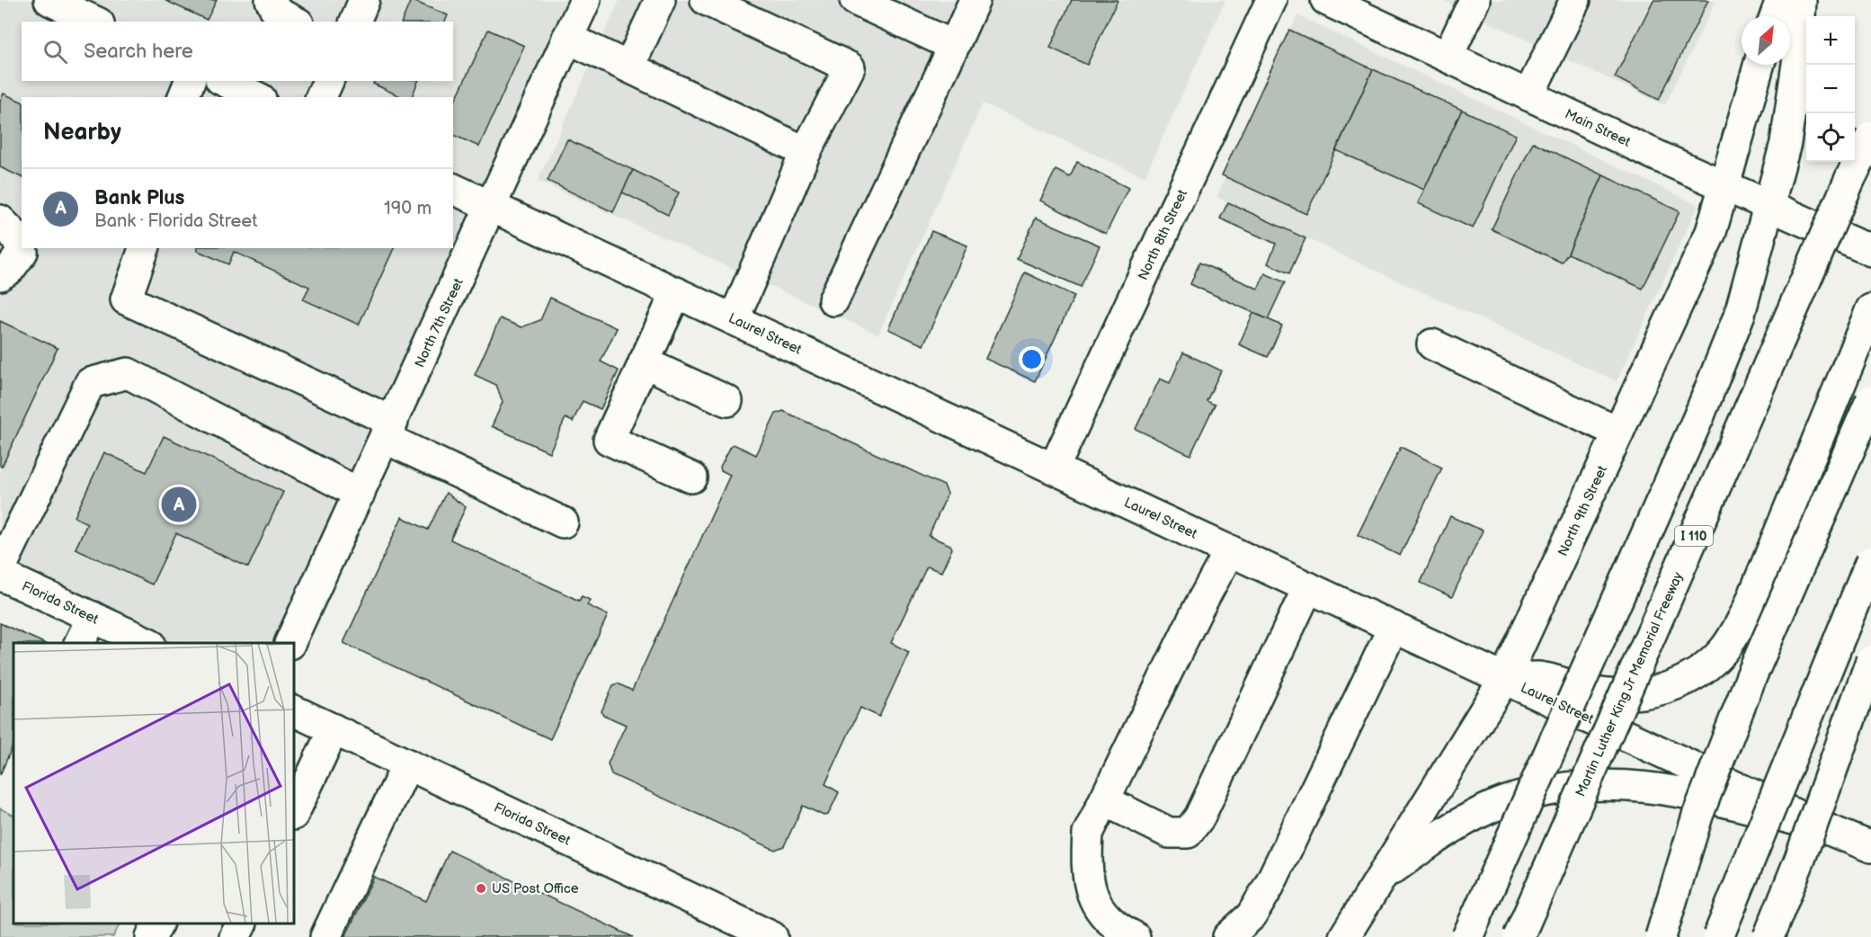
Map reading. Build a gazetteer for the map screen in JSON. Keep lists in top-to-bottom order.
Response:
{
  "streets": {
    "main road": [
      "Main Street",
      "North 8th Street",
      "North 7th Street",
      "Laurel Street",
      "North 9th Street",
      "I 110",
      "Florida Street",
      "Martin Luther King Jr Memorial Freeway"
    ]
  },
  "crossings": [
    ["Main Street", "North 9th Street"],
    ["North 8th Street", "Laurel Street"],
    ["North 7th Street", "Laurel Street"],
    ["Laurel Street", "North 9th Street"]
  ],
  "places": ["US Post Office"],
  "north": "top right",
  "page": {
    "map_buttons": ["+", "−"],
    "search": "Search here",
    "heading": "Nearby",
    "list": [
      {
        "mark": "A",
        "name": "Bank Plus",
        "note": "Bank · Florida Street",
        "value": "190 m"
      }
    ],
    "pins": "A"
  }
}
